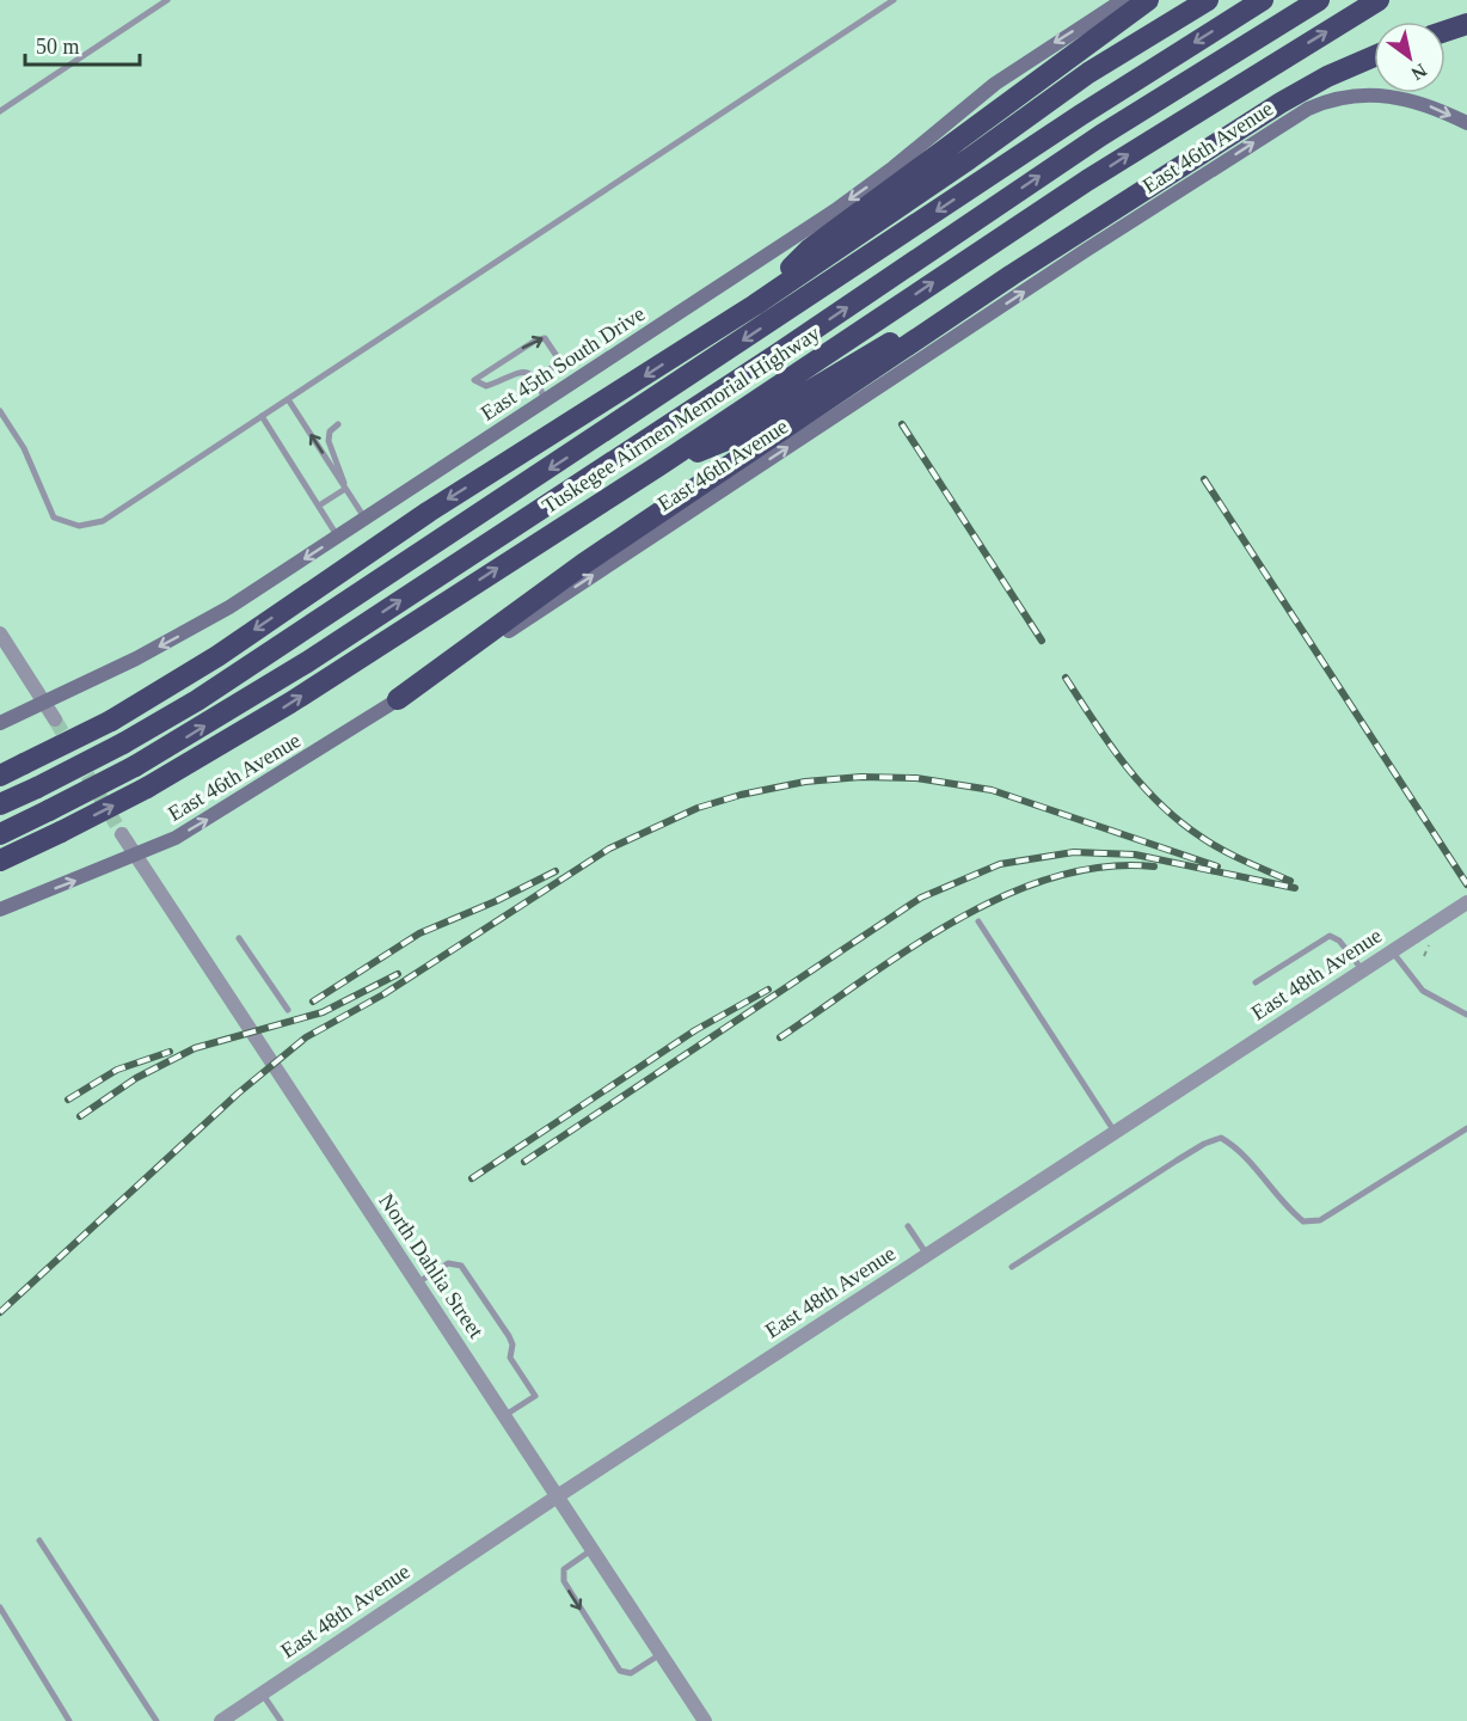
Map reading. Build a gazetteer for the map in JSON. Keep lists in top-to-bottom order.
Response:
{
  "streets": {
    "highway": ["Tuskegee Airmen Memorial Highway"],
    "main road": ["East 46th Avenue", "East 45th South Drive"],
    "street": ["East 48th Avenue", "North Dahlia Street"]
  },
  "crossings": [
    ["East 46th Avenue", "North Dahlia Street"],
    ["East 48th Avenue", "North Dahlia Street"]
  ],
  "one_way": ["East 46th Avenue", "East 45th South Drive"],
  "scale_bar": "50 m",
  "north": "bottom right"
}
